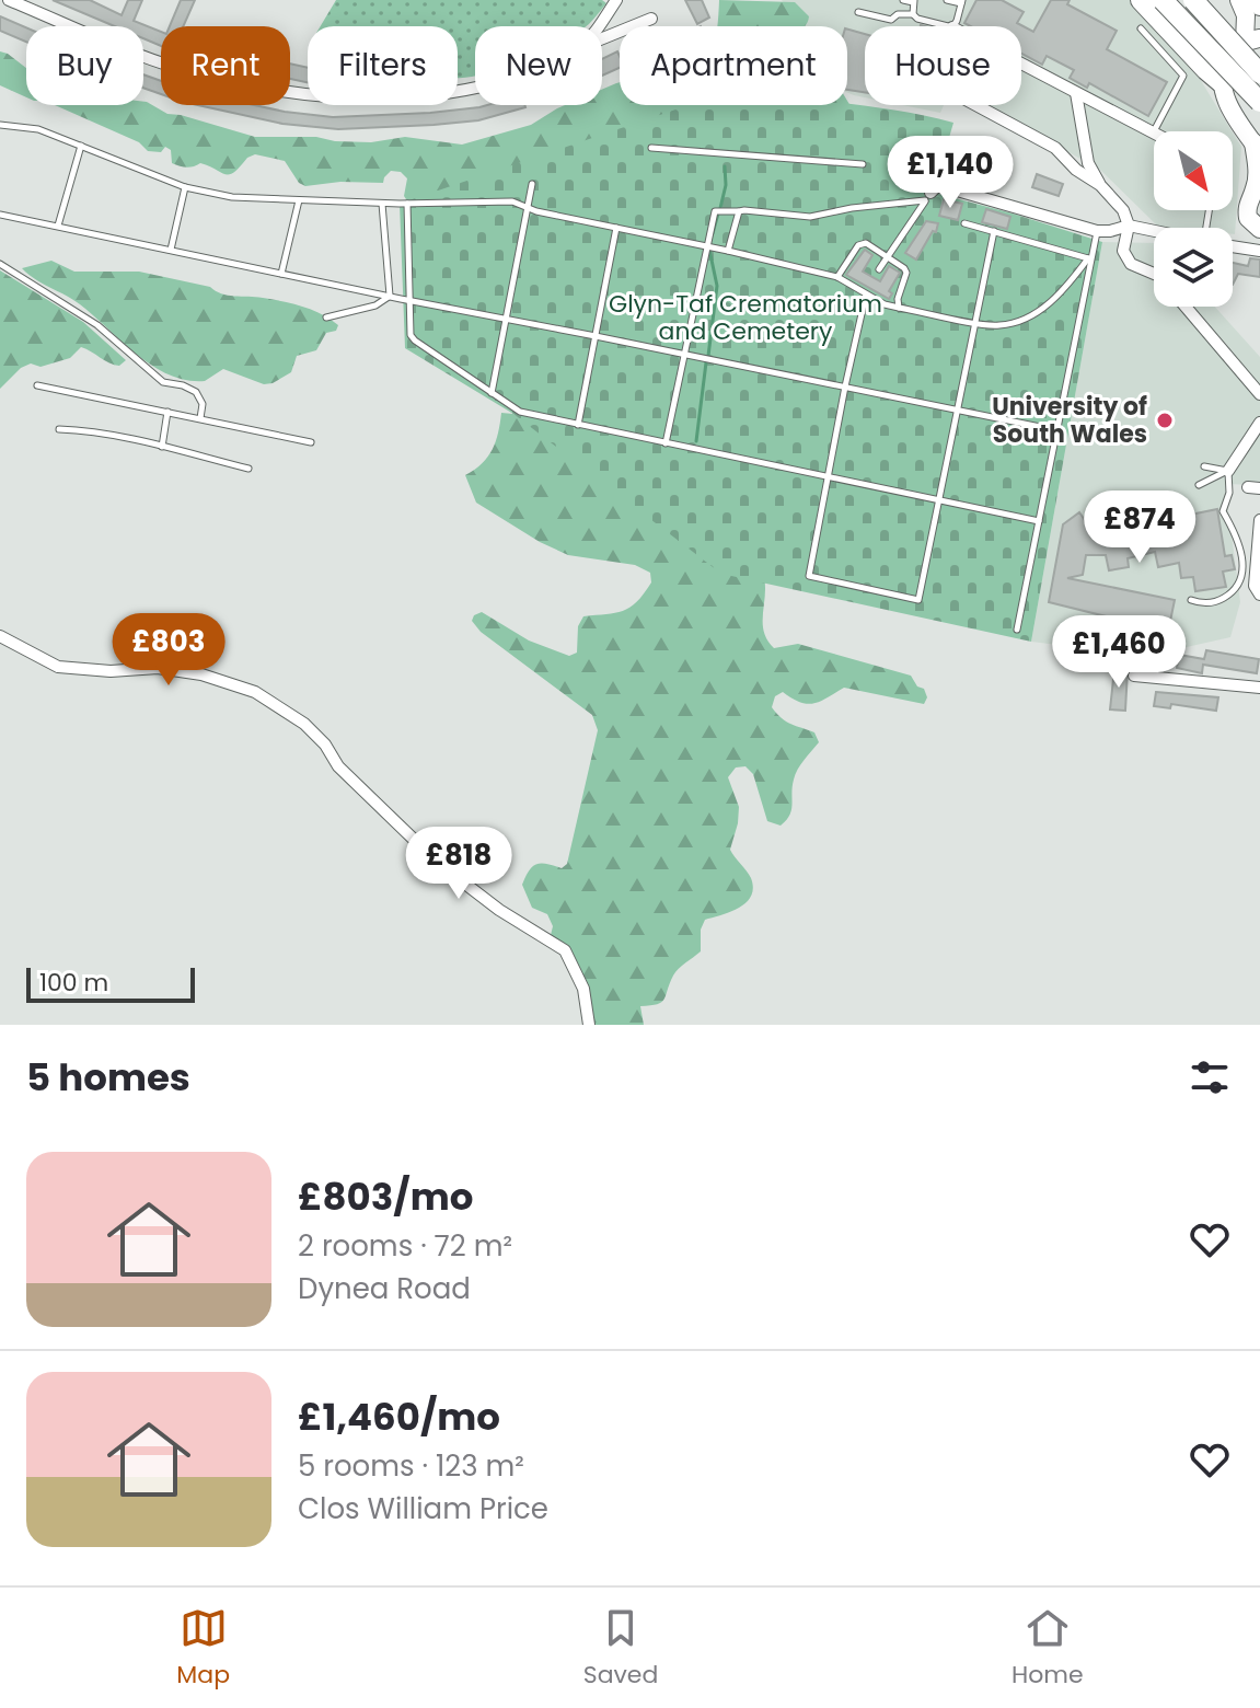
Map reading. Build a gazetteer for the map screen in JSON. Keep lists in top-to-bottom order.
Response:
{
  "parks": ["Glyn-Taf Crematorium and Cemetery"],
  "places": ["University of South Wales"],
  "scale_bar": "100 m",
  "north": "bottom right",
  "page": {
    "chip": [
      "Buy",
      "Rent",
      "Filters",
      "New",
      "Apartment",
      "House"
    ],
    "price": [
      "£1,140",
      "£874",
      "£803",
      "£1,460",
      "£818"
    ],
    "scale": "100 m",
    "heading": "5 homes",
    "list": [
      {
        "name": "£803/mo",
        "note": "2 rooms · 72 m² · Dynea Road"
      },
      {
        "name": "£1,460/mo",
        "note": "5 rooms · 123 m² · Clos William Price"
      }
    ],
    "tabs": ["Map", "Saved", "Home"]
  }
}
